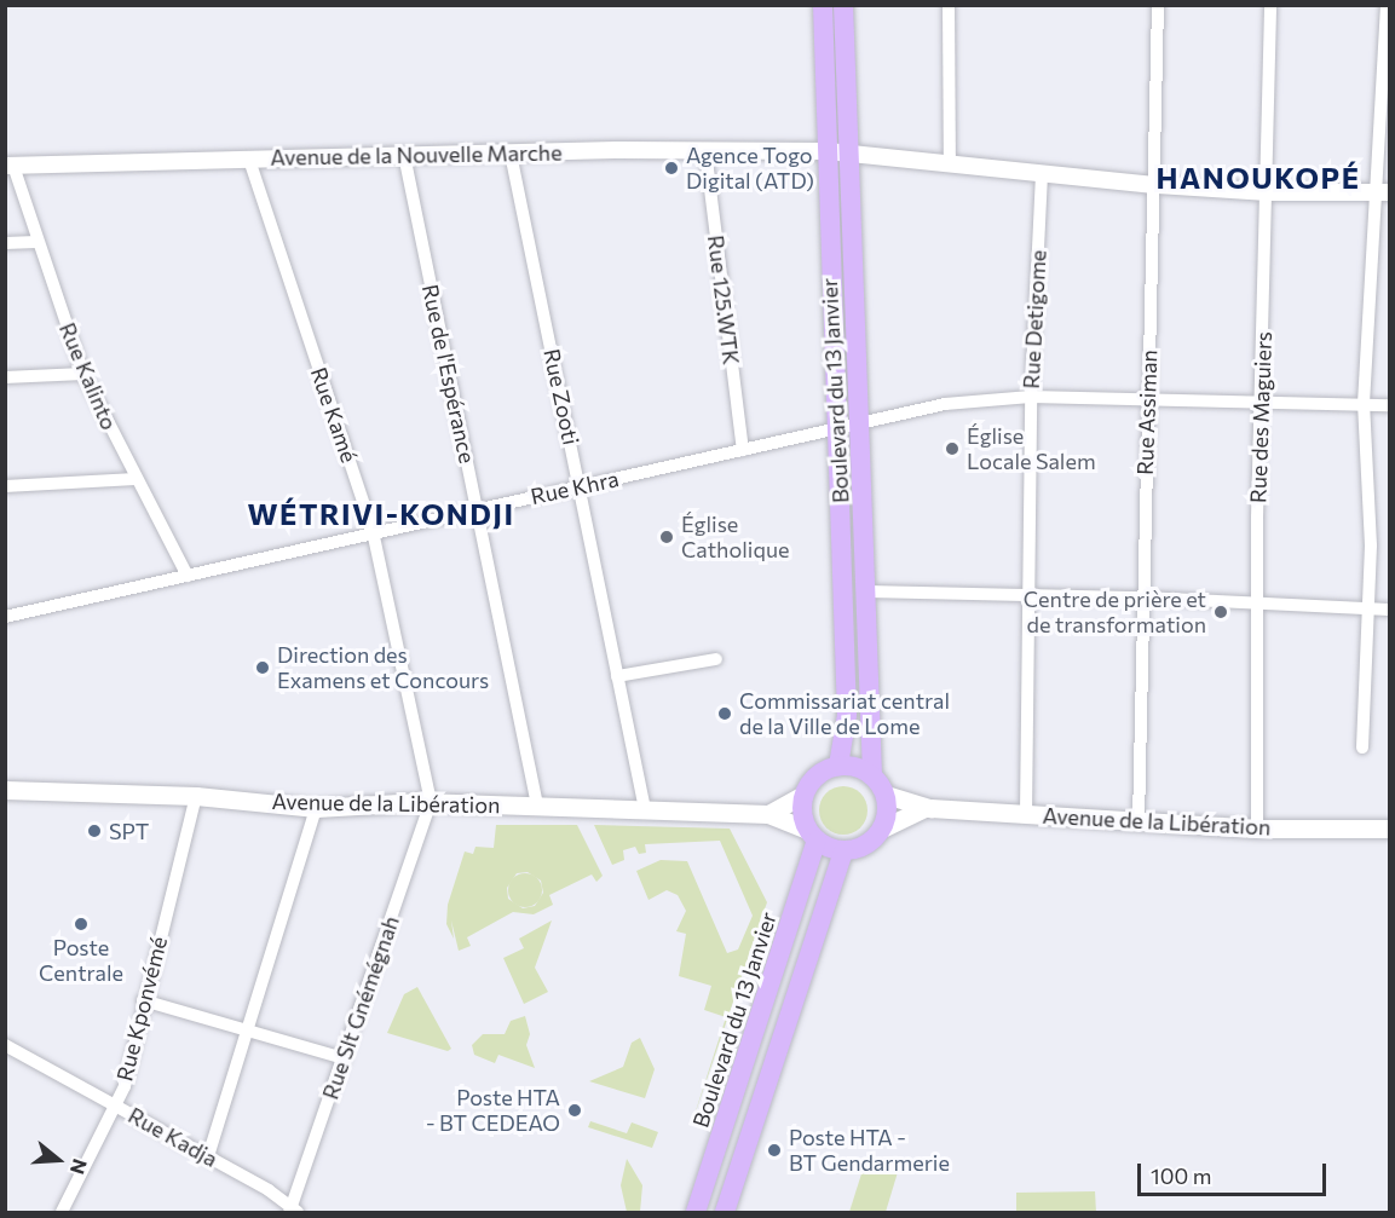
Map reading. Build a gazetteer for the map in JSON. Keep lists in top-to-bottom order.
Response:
{
  "streets": {
    "highway": ["Boulevard du 13 Janvier"],
    "main road": ["Avenue de la Libération"],
    "street": [
      "Avenue de la Nouvelle Marche",
      "Rue 125.WTK",
      "Rue Detigome",
      "Rue de l'Espérance",
      "Rue Kalinto",
      "Rue Zooti",
      "Rue Assiman",
      "Rue Kamé",
      "Rue des Maguiers",
      "Rue Khra",
      "Rue Slt Gnémégnah",
      "Rue Kponvémé",
      "Rue Kadja"
    ]
  },
  "crossings": [
    ["Avenue de la Nouvelle Marche", "Rue 125.WTK"],
    ["Avenue de la Nouvelle Marche", "Rue Detigome"],
    ["Avenue de la Nouvelle Marche", "Rue de l'Espérance"],
    ["Avenue de la Nouvelle Marche", "Rue Kalinto"],
    ["Avenue de la Nouvelle Marche", "Boulevard du 13 Janvier"],
    ["Avenue de la Nouvelle Marche", "Rue Zooti"],
    ["Avenue de la Nouvelle Marche", "Rue Assiman"],
    ["Avenue de la Nouvelle Marche", "Rue Kamé"],
    ["Avenue de la Nouvelle Marche", "Rue des Maguiers"],
    ["Rue 125.WTK", "Rue Khra"],
    ["Rue Detigome", "Rue Khra"],
    ["Rue Detigome", "Avenue de la Libération"],
    ["Rue de l'Espérance", "Rue Khra"],
    ["Rue de l'Espérance", "Avenue de la Libération"],
    ["Rue Kalinto", "Rue Khra"],
    ["Boulevard du 13 Janvier", "Rue Khra"],
    ["Rue Zooti", "Rue Khra"],
    ["Rue Zooti", "Avenue de la Libération"],
    ["Rue Assiman", "Rue Khra"],
    ["Rue Assiman", "Avenue de la Libération"],
    ["Rue Kamé", "Rue Khra"],
    ["Rue Kamé", "Avenue de la Libération"],
    ["Rue Kamé", "Rue Slt Gnémégnah"],
    ["Rue des Maguiers", "Rue Khra"],
    ["Rue des Maguiers", "Avenue de la Libération"],
    ["Avenue de la Libération", "Rue Slt Gnémégnah"],
    ["Avenue de la Libération", "Rue Kponvémé"],
    ["Rue Slt Gnémégnah", "Rue Kadja"],
    ["Rue Kponvémé", "Rue Kadja"]
  ],
  "districts": ["HANOUKOPÉ", "WÉTRIVI-KONDJI"],
  "places": [
    "Agence Togo Digital (ATD)",
    "Église Locale Salem",
    "Église Catholique",
    "Centre de prière et de transformation",
    "Direction des Examens et Concours",
    "Commissariat central de la Ville de Lome",
    "SPT",
    "Poste Centrale",
    "Poste HTA - BT CEDEAO",
    "Poste HTA - BT Gendarmerie"
  ],
  "scale_bar": "100 m",
  "north": "right"
}
